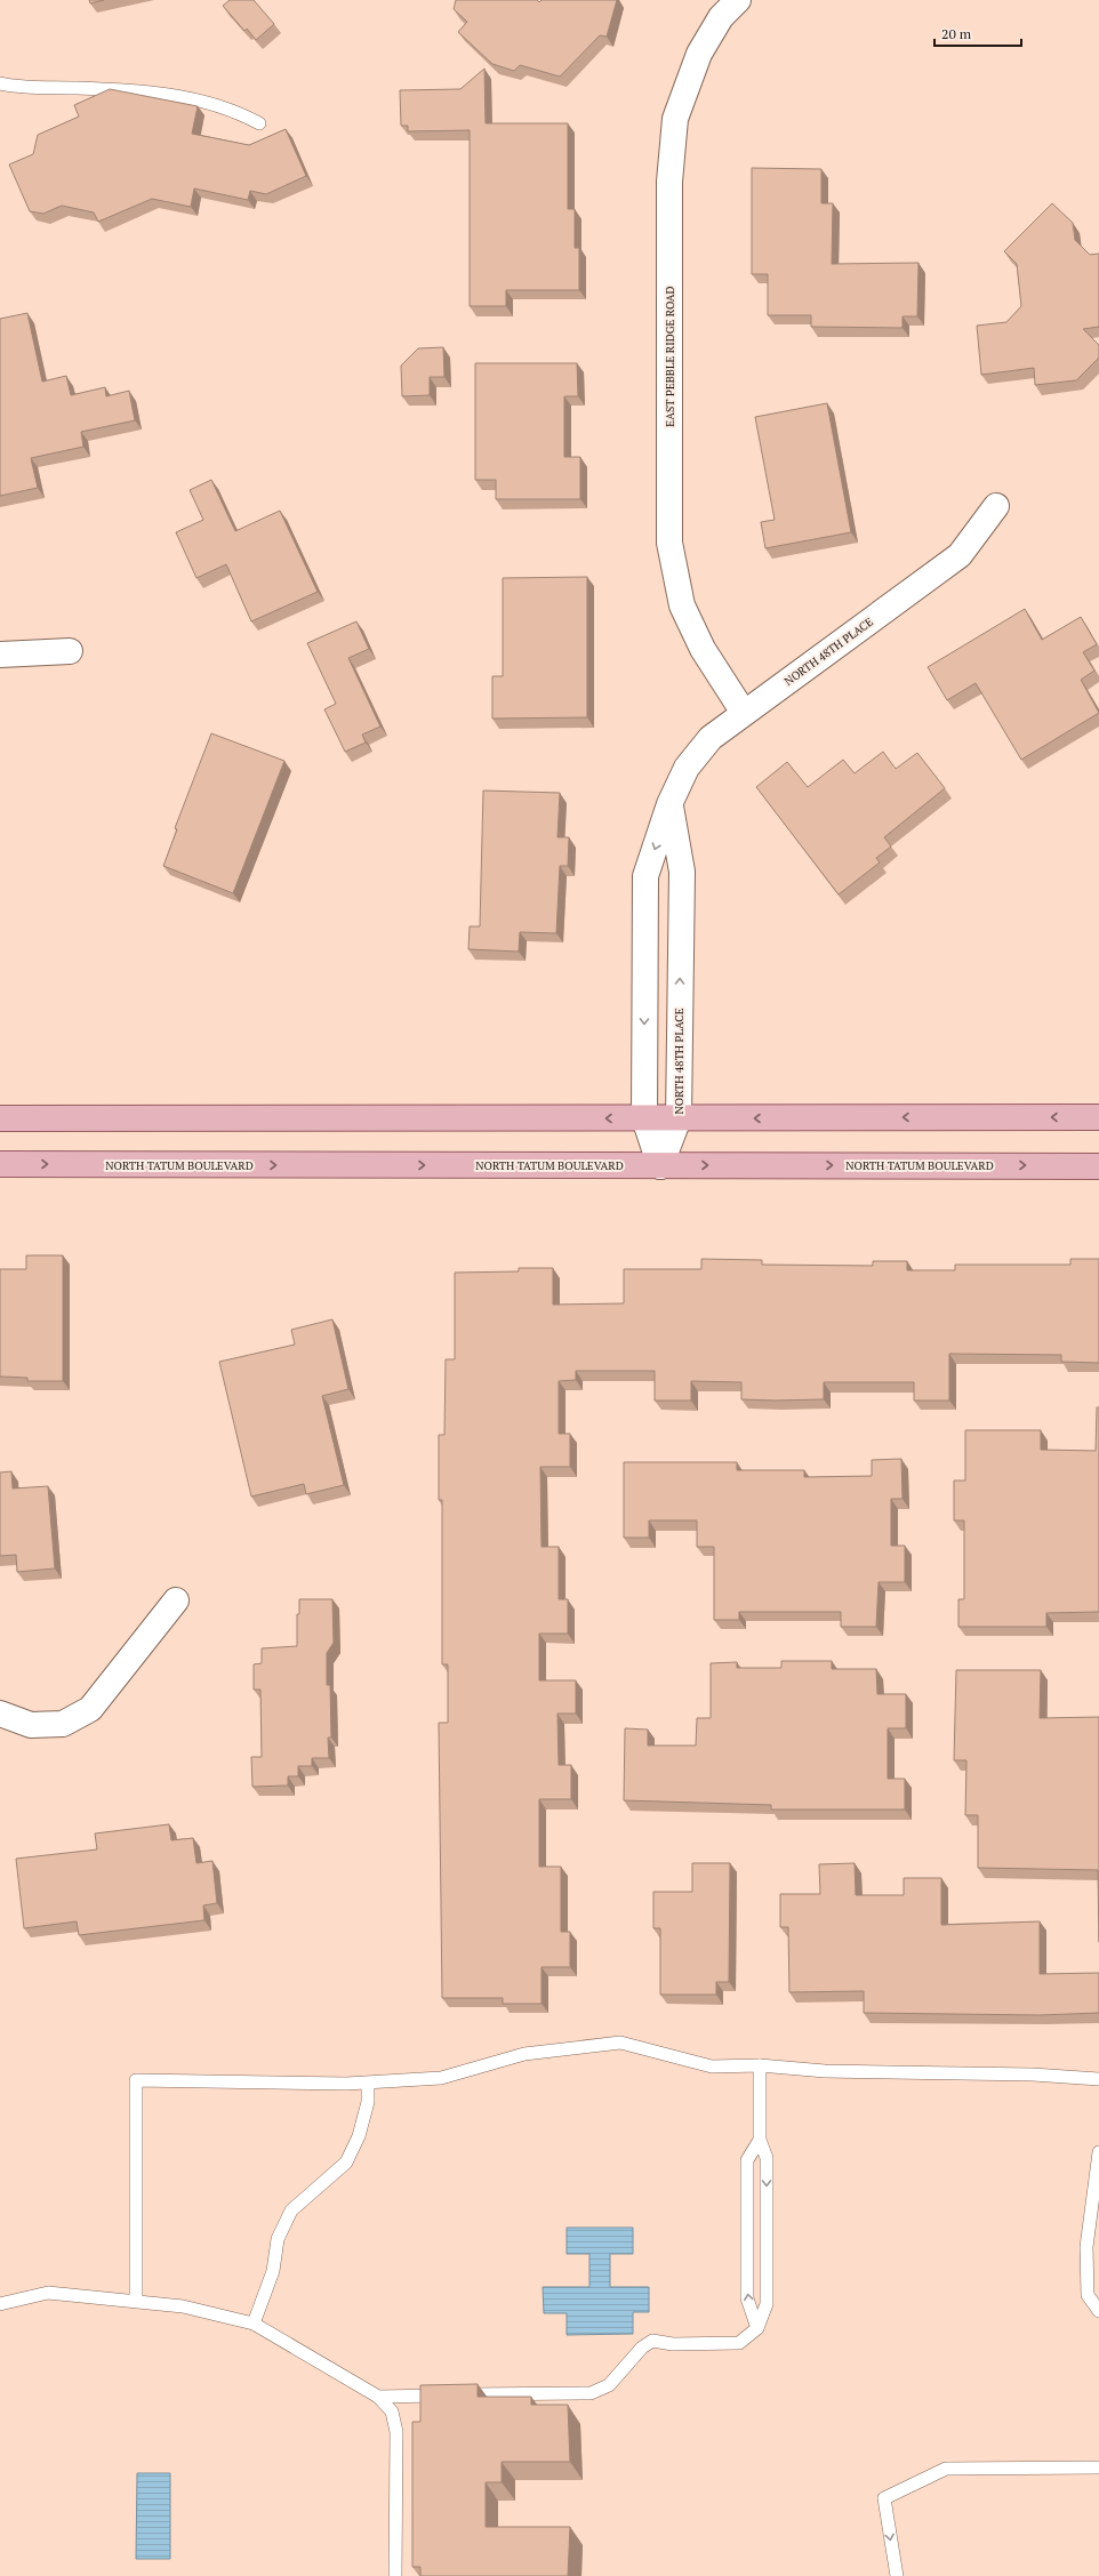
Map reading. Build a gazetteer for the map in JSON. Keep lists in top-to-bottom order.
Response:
{
  "streets": {
    "main road": ["NORTH TATUM BOULEVARD"],
    "street": ["EAST PEBBLE RIDGE ROAD", "NORTH 48TH PLACE"]
  },
  "crossings": [
    ["EAST PEBBLE RIDGE ROAD", "NORTH 48TH PLACE"],
    ["NORTH 48TH PLACE", "NORTH TATUM BOULEVARD"]
  ],
  "scale_bar": "20 m"
}
